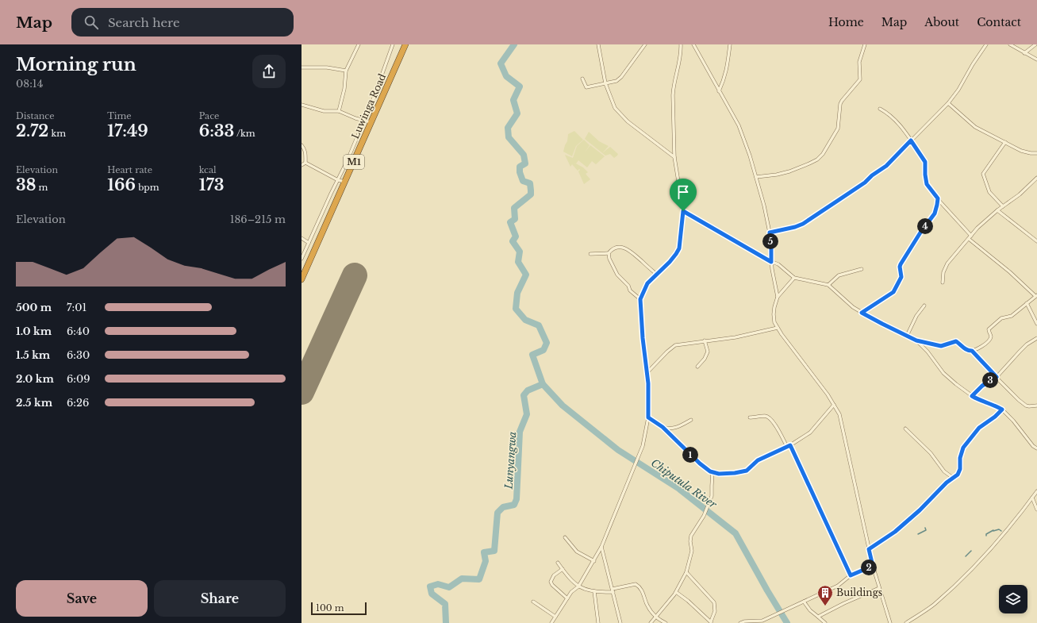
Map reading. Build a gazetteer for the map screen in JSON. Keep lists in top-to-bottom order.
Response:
{
  "streets": {
    "highway": ["Luwinga Road", "M1"]
  },
  "water": ["Lunyangwa", "Chiputula River"],
  "places": {
    "building": ["Buildings"]
  },
  "scale_bar": "100 m",
  "page": {
    "header": "Map",
    "search": "Search here",
    "nav": [
      "Home",
      "Map",
      "About",
      "Contact"
    ],
    "heading": ["Morning run", "08:14"],
    "stats": [
      ["Distance", "2.72 km"],
      ["Time", "17:49"],
      ["Pace", "6:33 /km"],
      ["Elevation", "38 m"],
      ["Heart rate", "166 bpm"],
      ["kcal", "173"]
    ],
    "chart": ["Elevation", "186–215 m"],
    "pins": [
      "4",
      "5",
      "3",
      "1",
      "2"
    ],
    "list": [
      {
        "name": "500 m",
        "note": "7:01"
      },
      {
        "name": "1.0 km",
        "note": "6:40"
      },
      {
        "name": "1.5 km",
        "note": "6:30"
      },
      {
        "name": "2.0 km",
        "note": "6:09"
      },
      {
        "name": "2.5 km",
        "note": "6:26"
      }
    ],
    "buttons": ["Save", "Share"],
    "scale": "100 m"
  }
}
